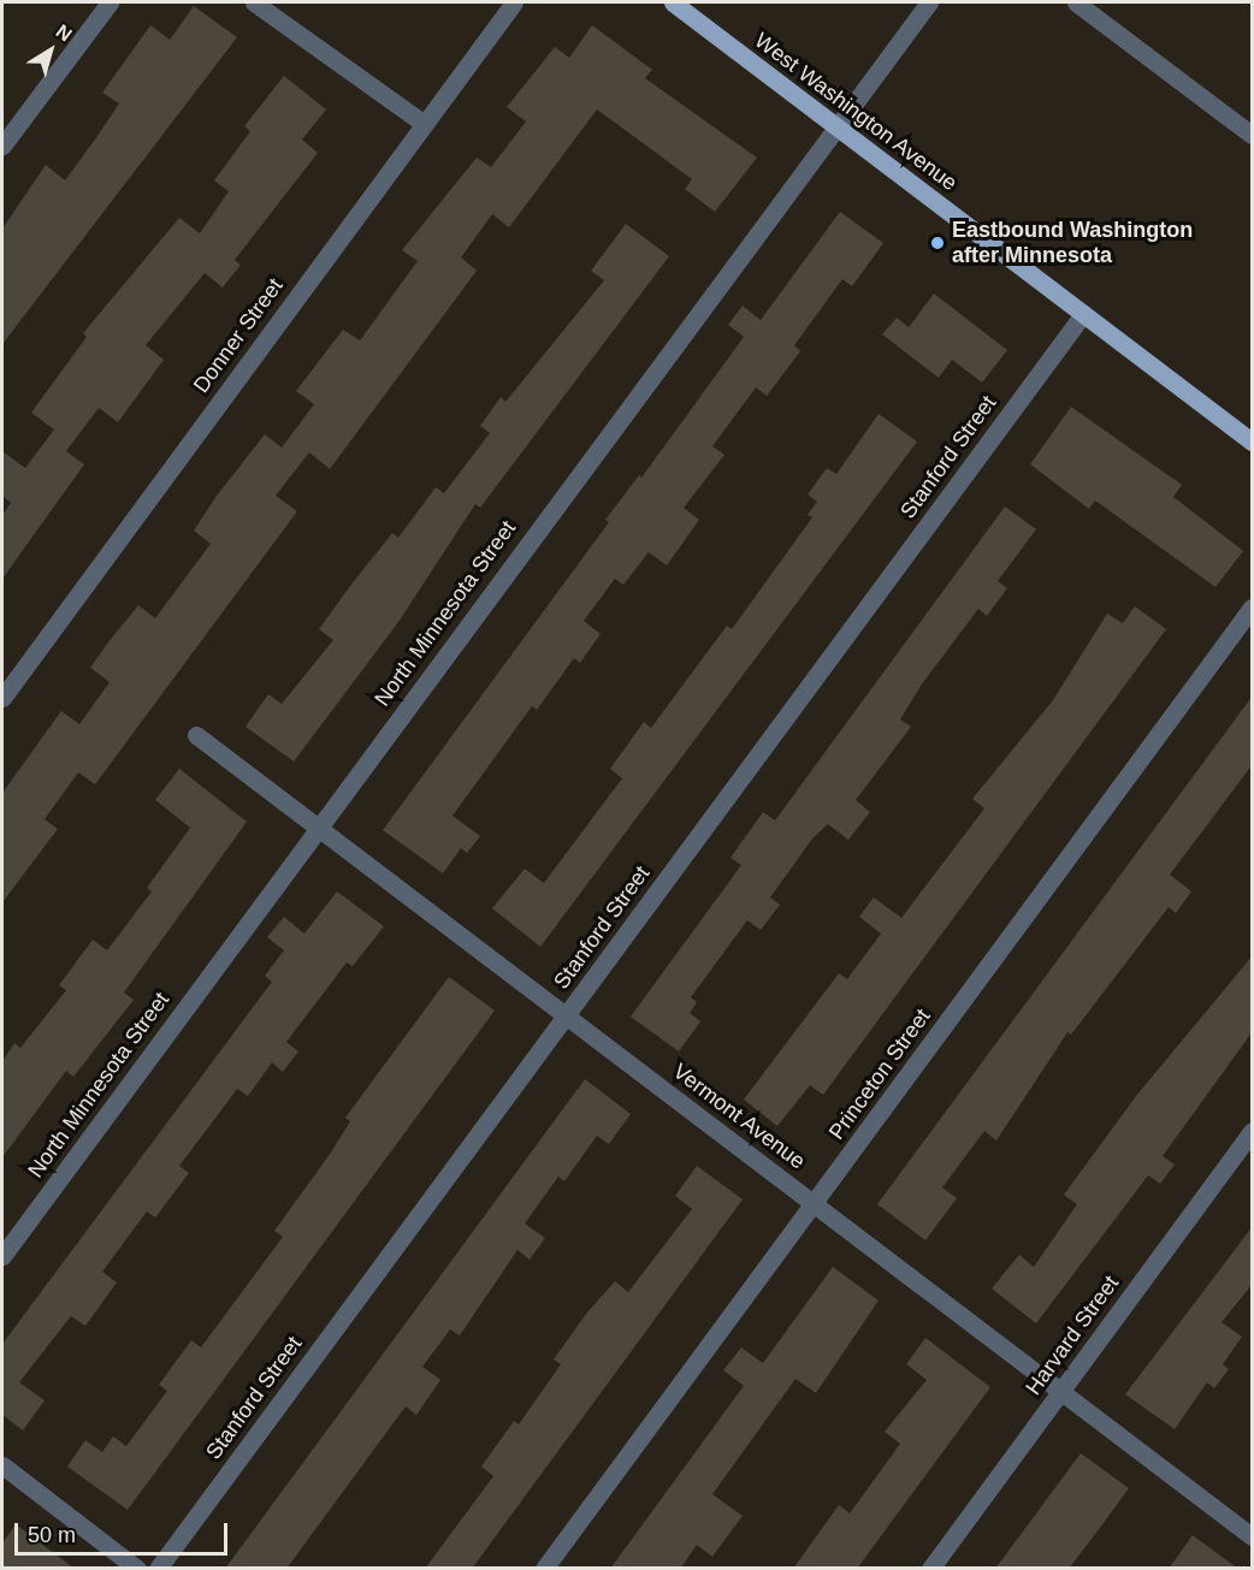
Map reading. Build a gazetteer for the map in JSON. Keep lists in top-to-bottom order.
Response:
{
  "streets": {
    "main road": ["West Washington Avenue"],
    "street": [
      "Donner Street",
      "Stanford Street",
      "North Minnesota Street",
      "Princeton Street",
      "Vermont Avenue",
      "Harvard Street"
    ]
  },
  "crossings": [
    ["West Washington Avenue", "Stanford Street"],
    ["West Washington Avenue", "North Minnesota Street"],
    ["Stanford Street", "Vermont Avenue"],
    ["North Minnesota Street", "Vermont Avenue"],
    ["Princeton Street", "Vermont Avenue"],
    ["Vermont Avenue", "Harvard Street"]
  ],
  "places": ["Eastbound Washington after Minnesota"],
  "scale_bar": "50 m",
  "north": "top right"
}
